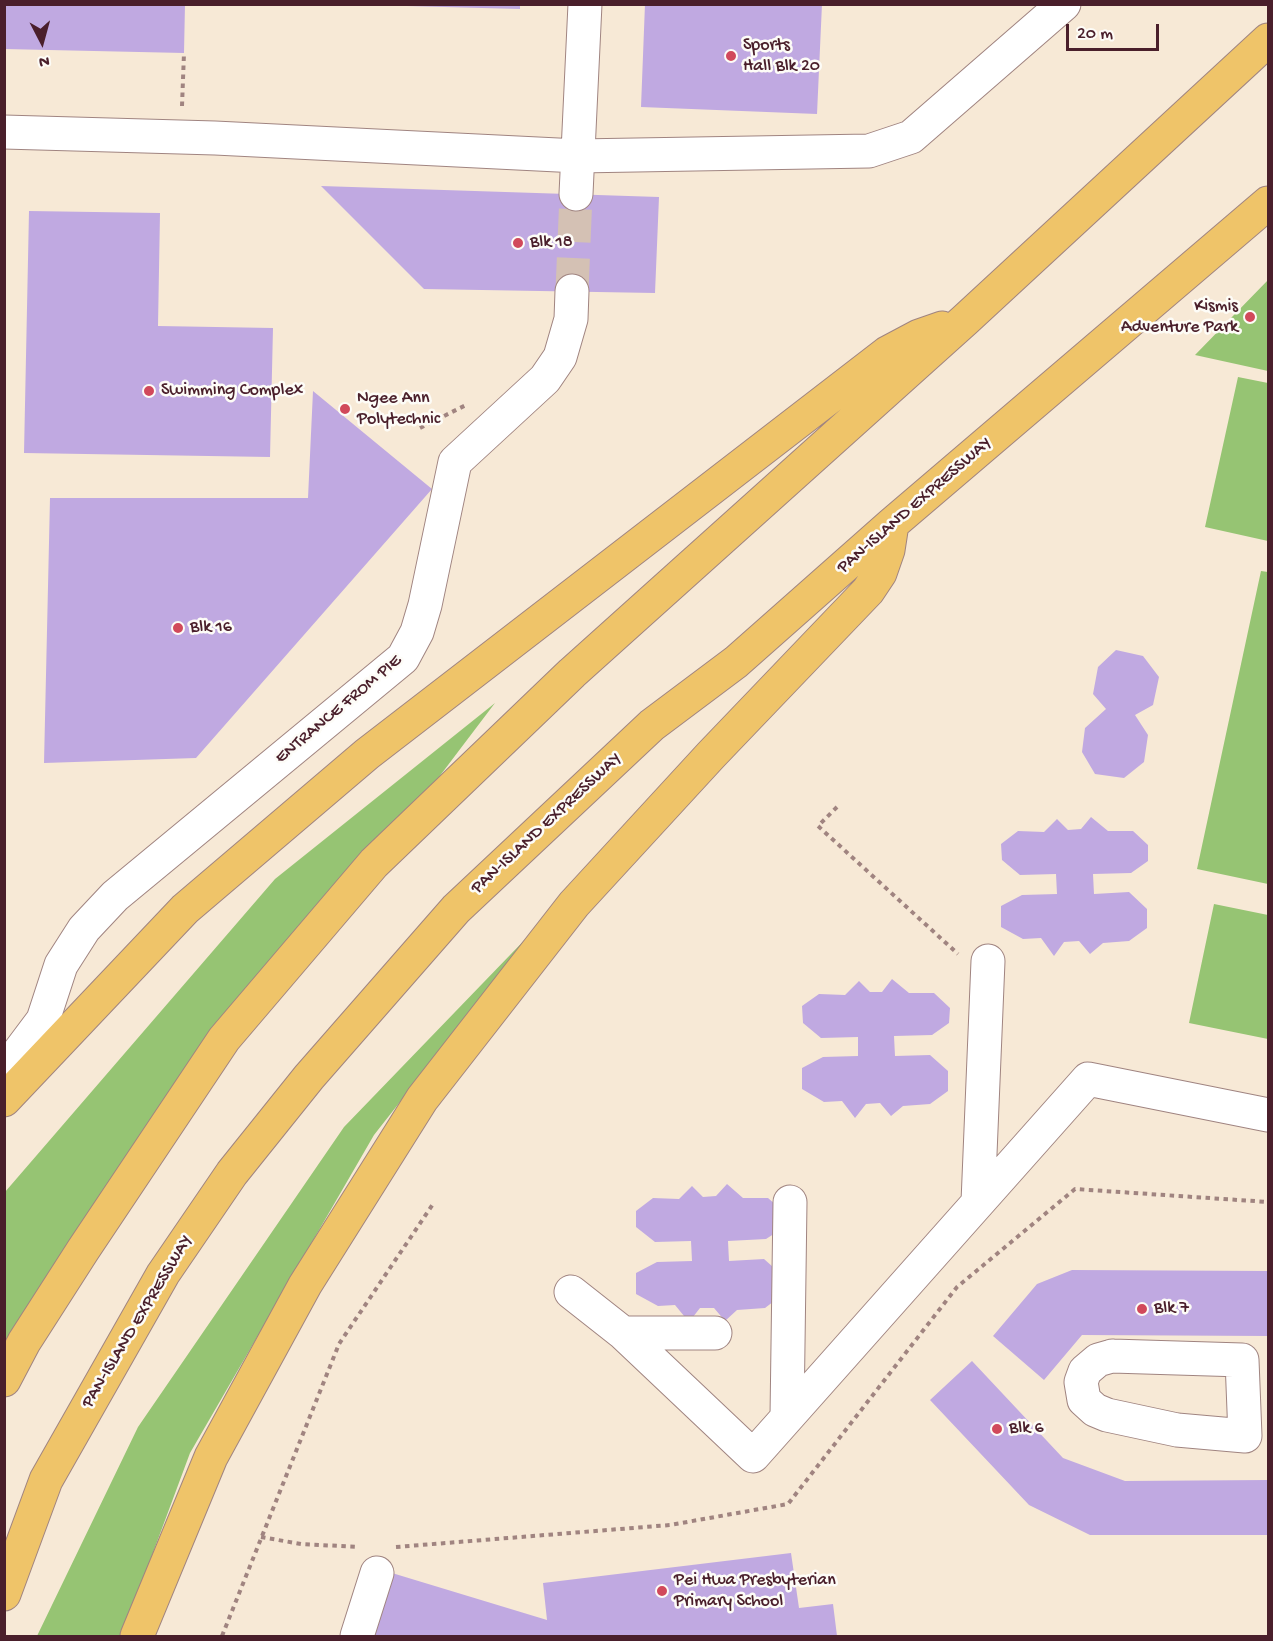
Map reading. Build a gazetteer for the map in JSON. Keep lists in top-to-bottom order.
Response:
{
  "streets": {
    "highway": ["PAN-ISLAND EXPRESSWAY"],
    "lane": ["ENTRANCE FROM PIE"]
  },
  "places": [
    "Sports Hall Blk 20",
    "Blk 18",
    "Kismis Adventure Park",
    "Swimming Complex",
    "Ngee Ann Polytechnic",
    "Blk 16",
    "Blk 7",
    "Blk 6",
    "Pei Hwa Presbyterian Primary School"
  ],
  "scale_bar": "20 m",
  "north": "bottom"
}
